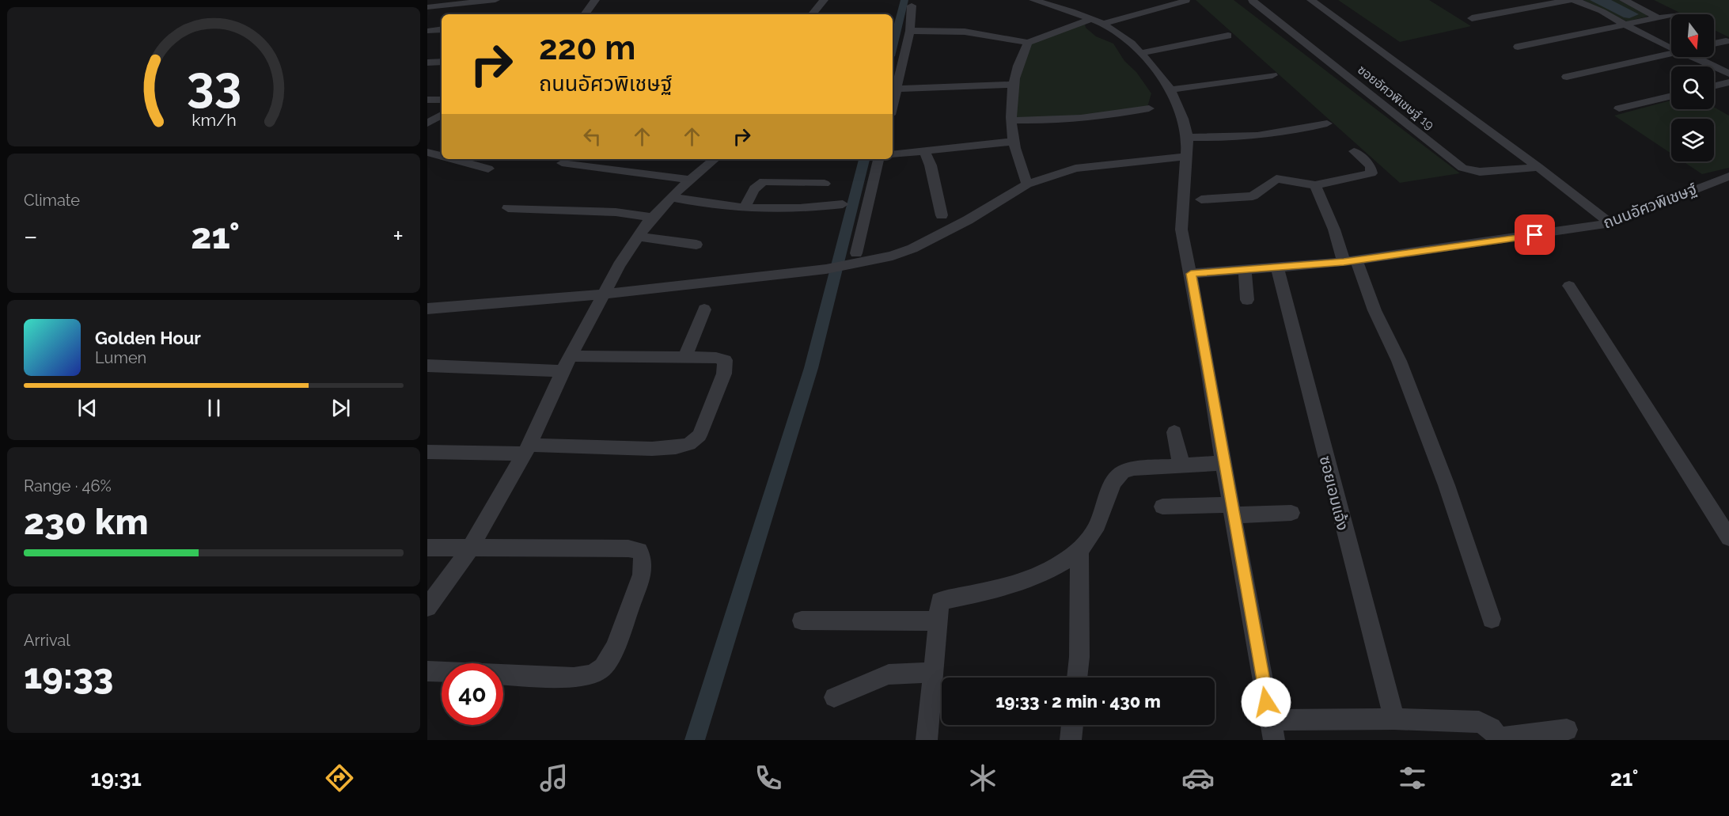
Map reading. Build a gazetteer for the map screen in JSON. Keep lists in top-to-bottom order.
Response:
{
  "streets": {
    "street": ["ซอยอัศวพิเชษฐ์ 19", "ถนนอัศวพิเชษฐ์", "ซอยเอมแจ้ง"]
  },
  "crossings": [
    ["ซอยอัศวพิเชษฐ์ 19", "ถนนอัศวพิเชษฐ์"],
    ["ถนนอัศวพิเชษฐ์", "ซอยเอมแจ้ง"]
  ],
  "north": "bottom",
  "page": {
    "turn": ["220 m", "ถนนอัศวพิเชษฐ์"],
    "tile": [
      "Climate",
      ["Range · 46%", "230 km"],
      ["Arrival", "19:33"]
    ],
    "heat": ["−", "21°", "+"],
    "song": ["Golden Hour", "Lumen"],
    "limit": "40",
    "trip": "19:33 · 2 min · 430 m",
    "tabs": ["19:31", "21°"],
    "gauge": ["33", "km/h"]
  }
}
